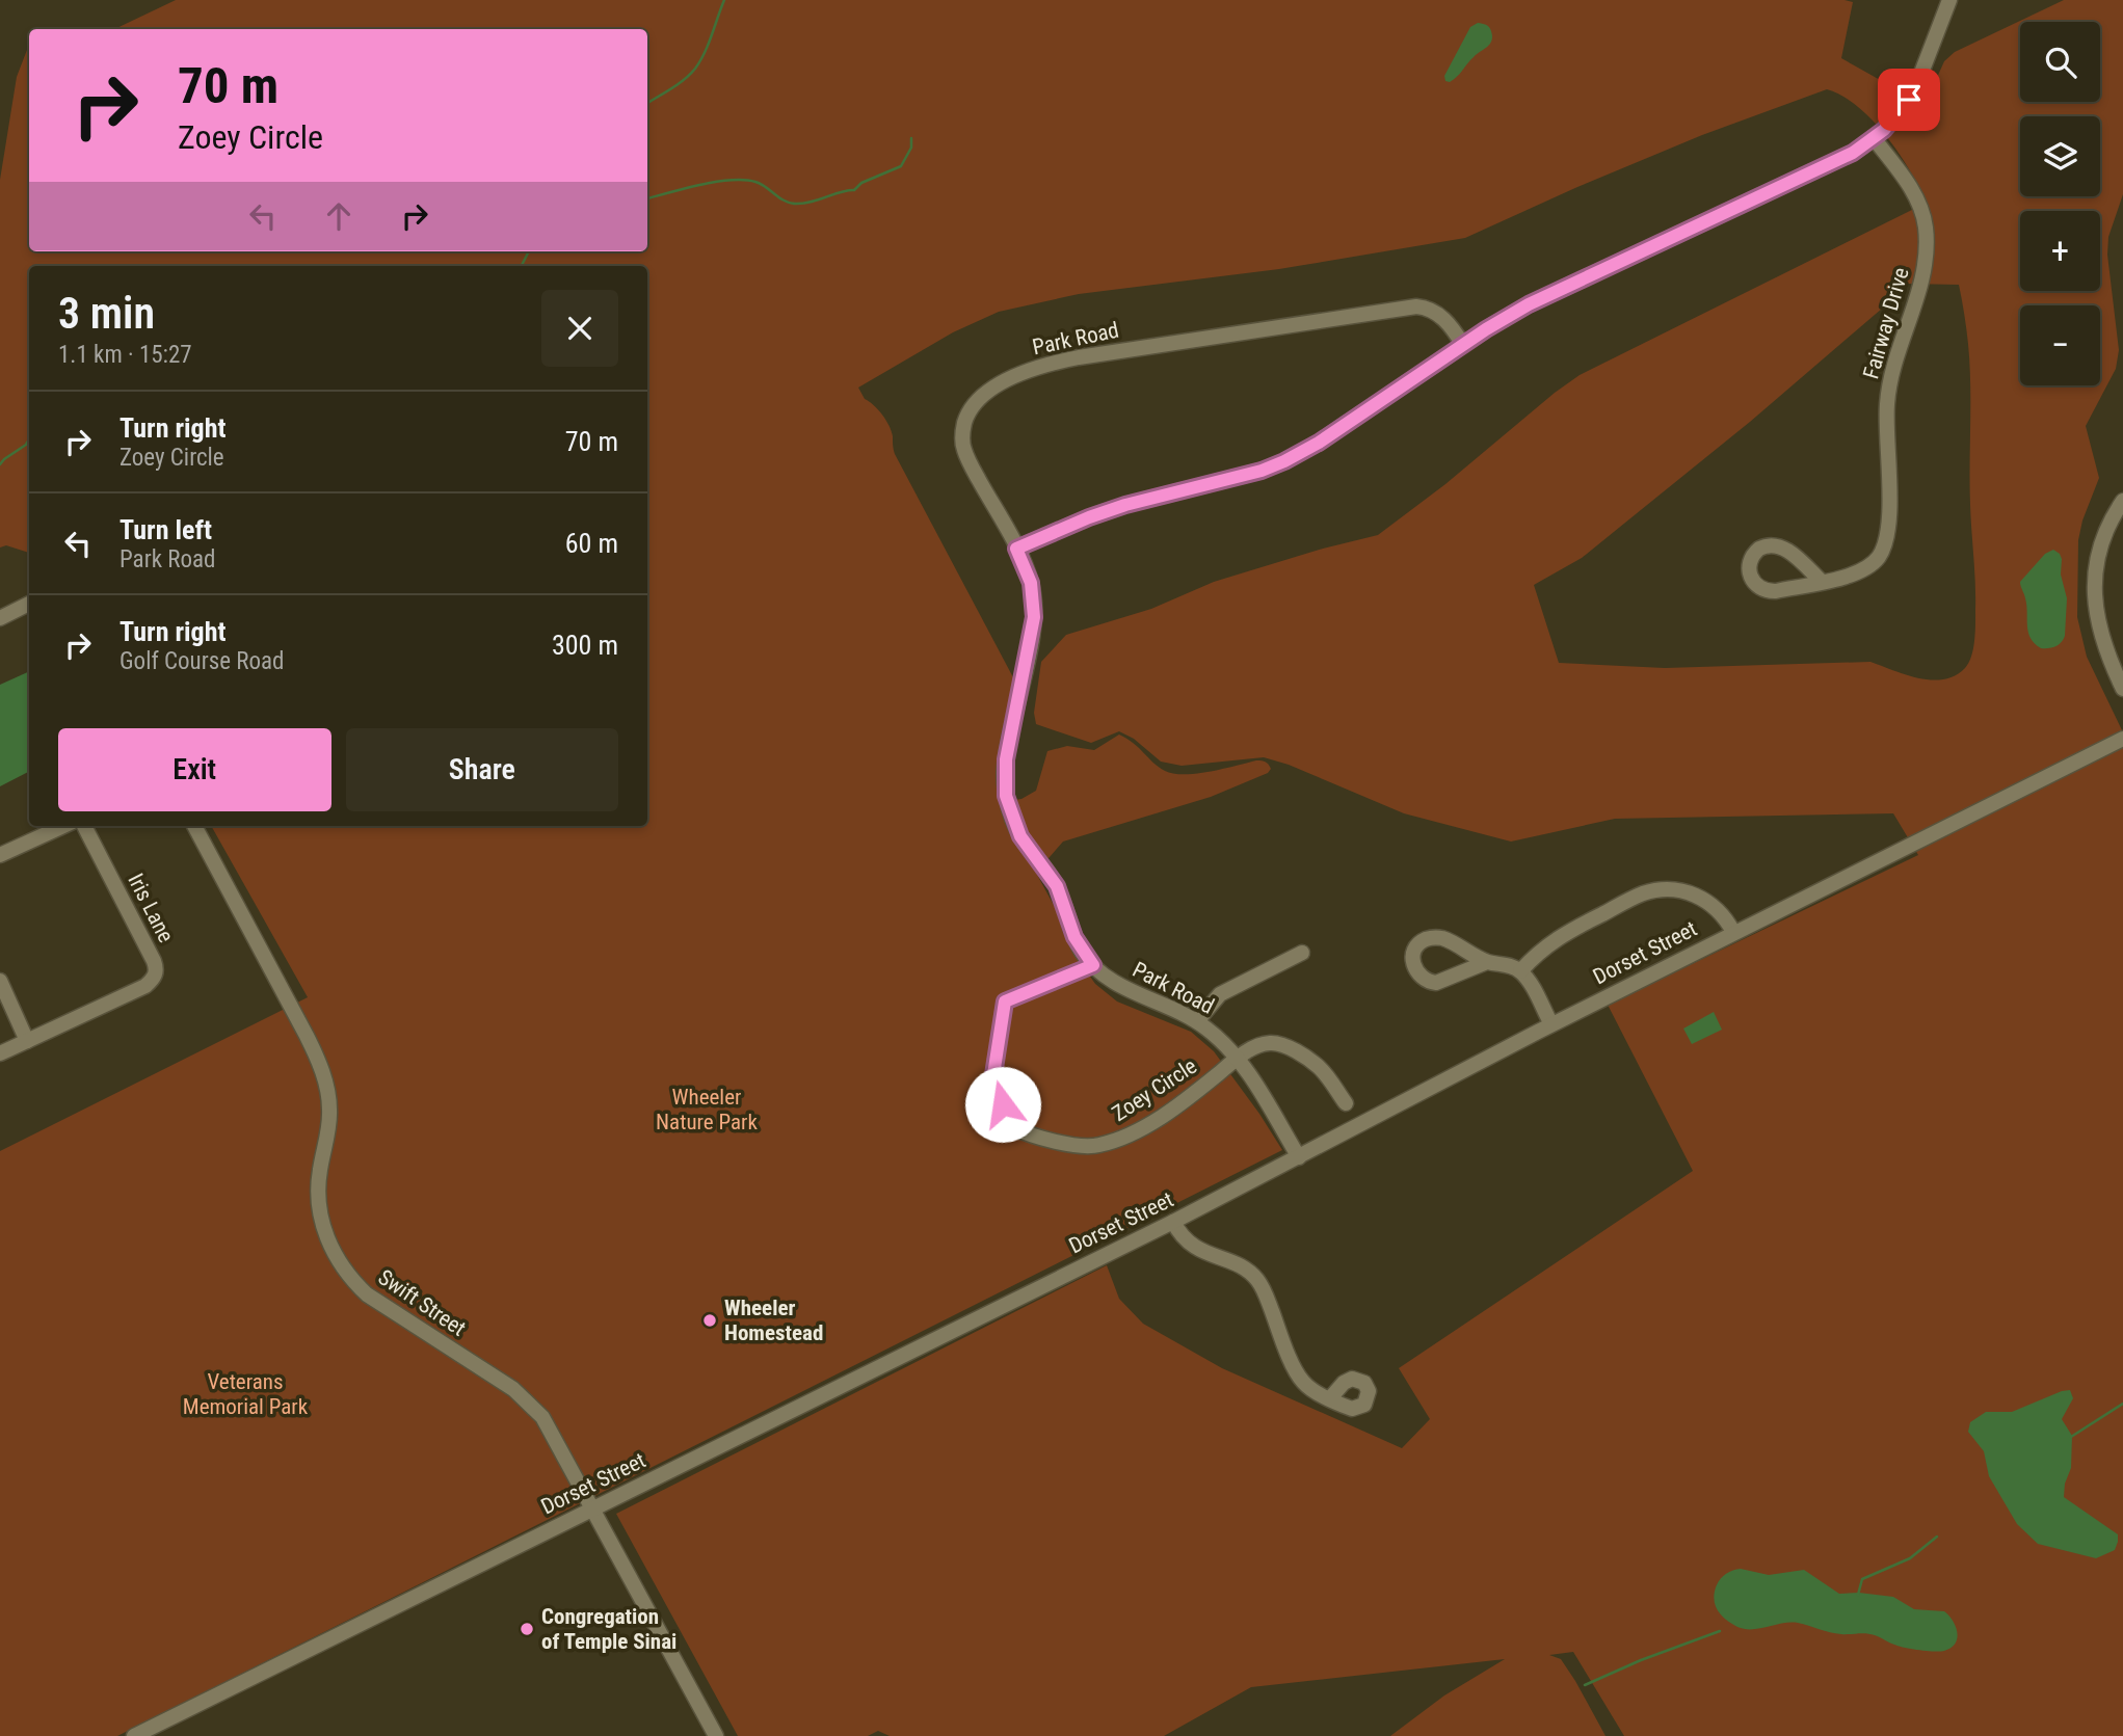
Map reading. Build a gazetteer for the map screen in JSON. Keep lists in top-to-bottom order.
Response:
{
  "streets": {
    "street": [
      "Fairway Drive",
      "Park Road",
      "Iris Lane",
      "Dorset Street",
      "Zoey Circle",
      "Swift Street"
    ]
  },
  "crossings": [
    ["Park Road", "Dorset Street"],
    ["Park Road", "Zoey Circle"],
    ["Dorset Street", "Swift Street"]
  ],
  "parks": ["Wheeler Nature Park", "Veterans Memorial Park"],
  "places": ["Wheeler Homestead", "Congregation of Temple Sinai"],
  "page": {
    "map_buttons": ["+", "−"],
    "turn": ["70 m", "Zoey Circle"],
    "heading": ["3 min", "1.1 km · 15:27"],
    "list": [
      {
        "name": "Turn right",
        "note": "Zoey Circle",
        "value": "70 m"
      },
      {
        "name": "Turn left",
        "note": "Park Road",
        "value": "60 m"
      },
      {
        "name": "Turn right",
        "note": "Golf Course Road",
        "value": "300 m"
      }
    ],
    "buttons": ["Exit", "Share"]
  }
}
